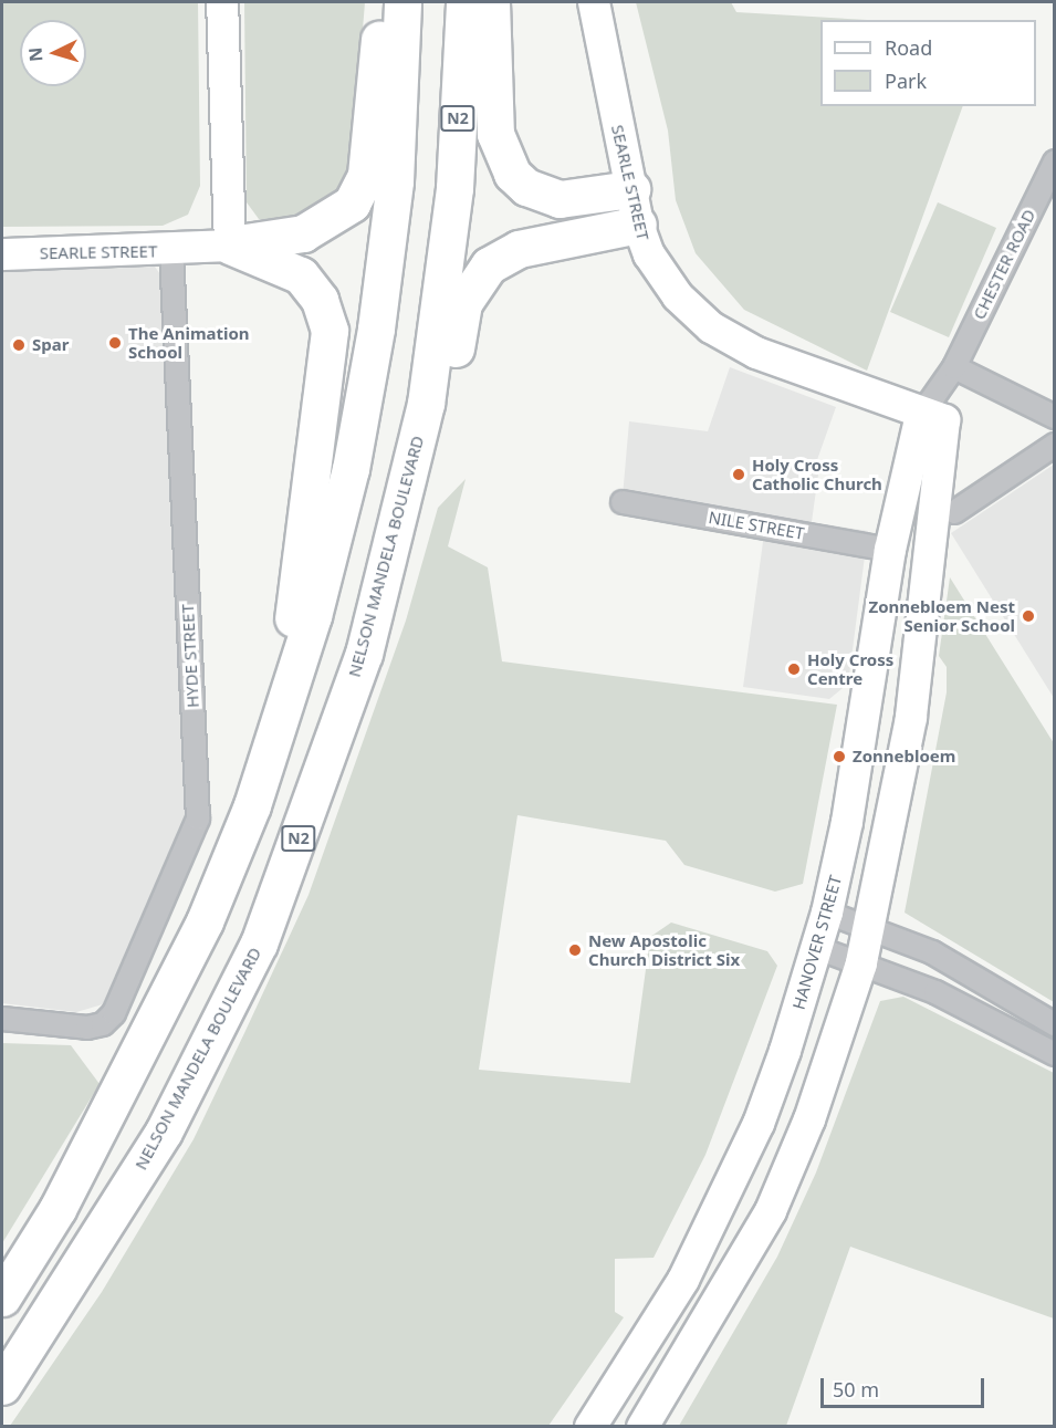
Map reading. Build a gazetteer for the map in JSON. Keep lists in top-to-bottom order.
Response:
{
  "streets": {
    "highway": ["N2", "NELSON MANDELA BOULEVARD"],
    "street": [
      "SEARLE STREET",
      "CHESTER ROAD",
      "NILE STREET",
      "HYDE STREET",
      "HANOVER STREET"
    ]
  },
  "crossings": [
    ["SEARLE STREET", "CHESTER ROAD"],
    ["SEARLE STREET", "HYDE STREET"],
    ["SEARLE STREET", "HANOVER STREET"],
    ["CHESTER ROAD", "HANOVER STREET"],
    ["NILE STREET", "HANOVER STREET"]
  ],
  "places": [
    "The Animation School",
    "Spar",
    "Holy Cross Catholic Church",
    "Zonnebloem Nest Senior School",
    "Holy Cross Centre",
    "Zonnebloem",
    "New Apostolic Church District Six"
  ],
  "legend": ["Road", "Park"],
  "scale_bar": "50 m",
  "north": "left"
}
